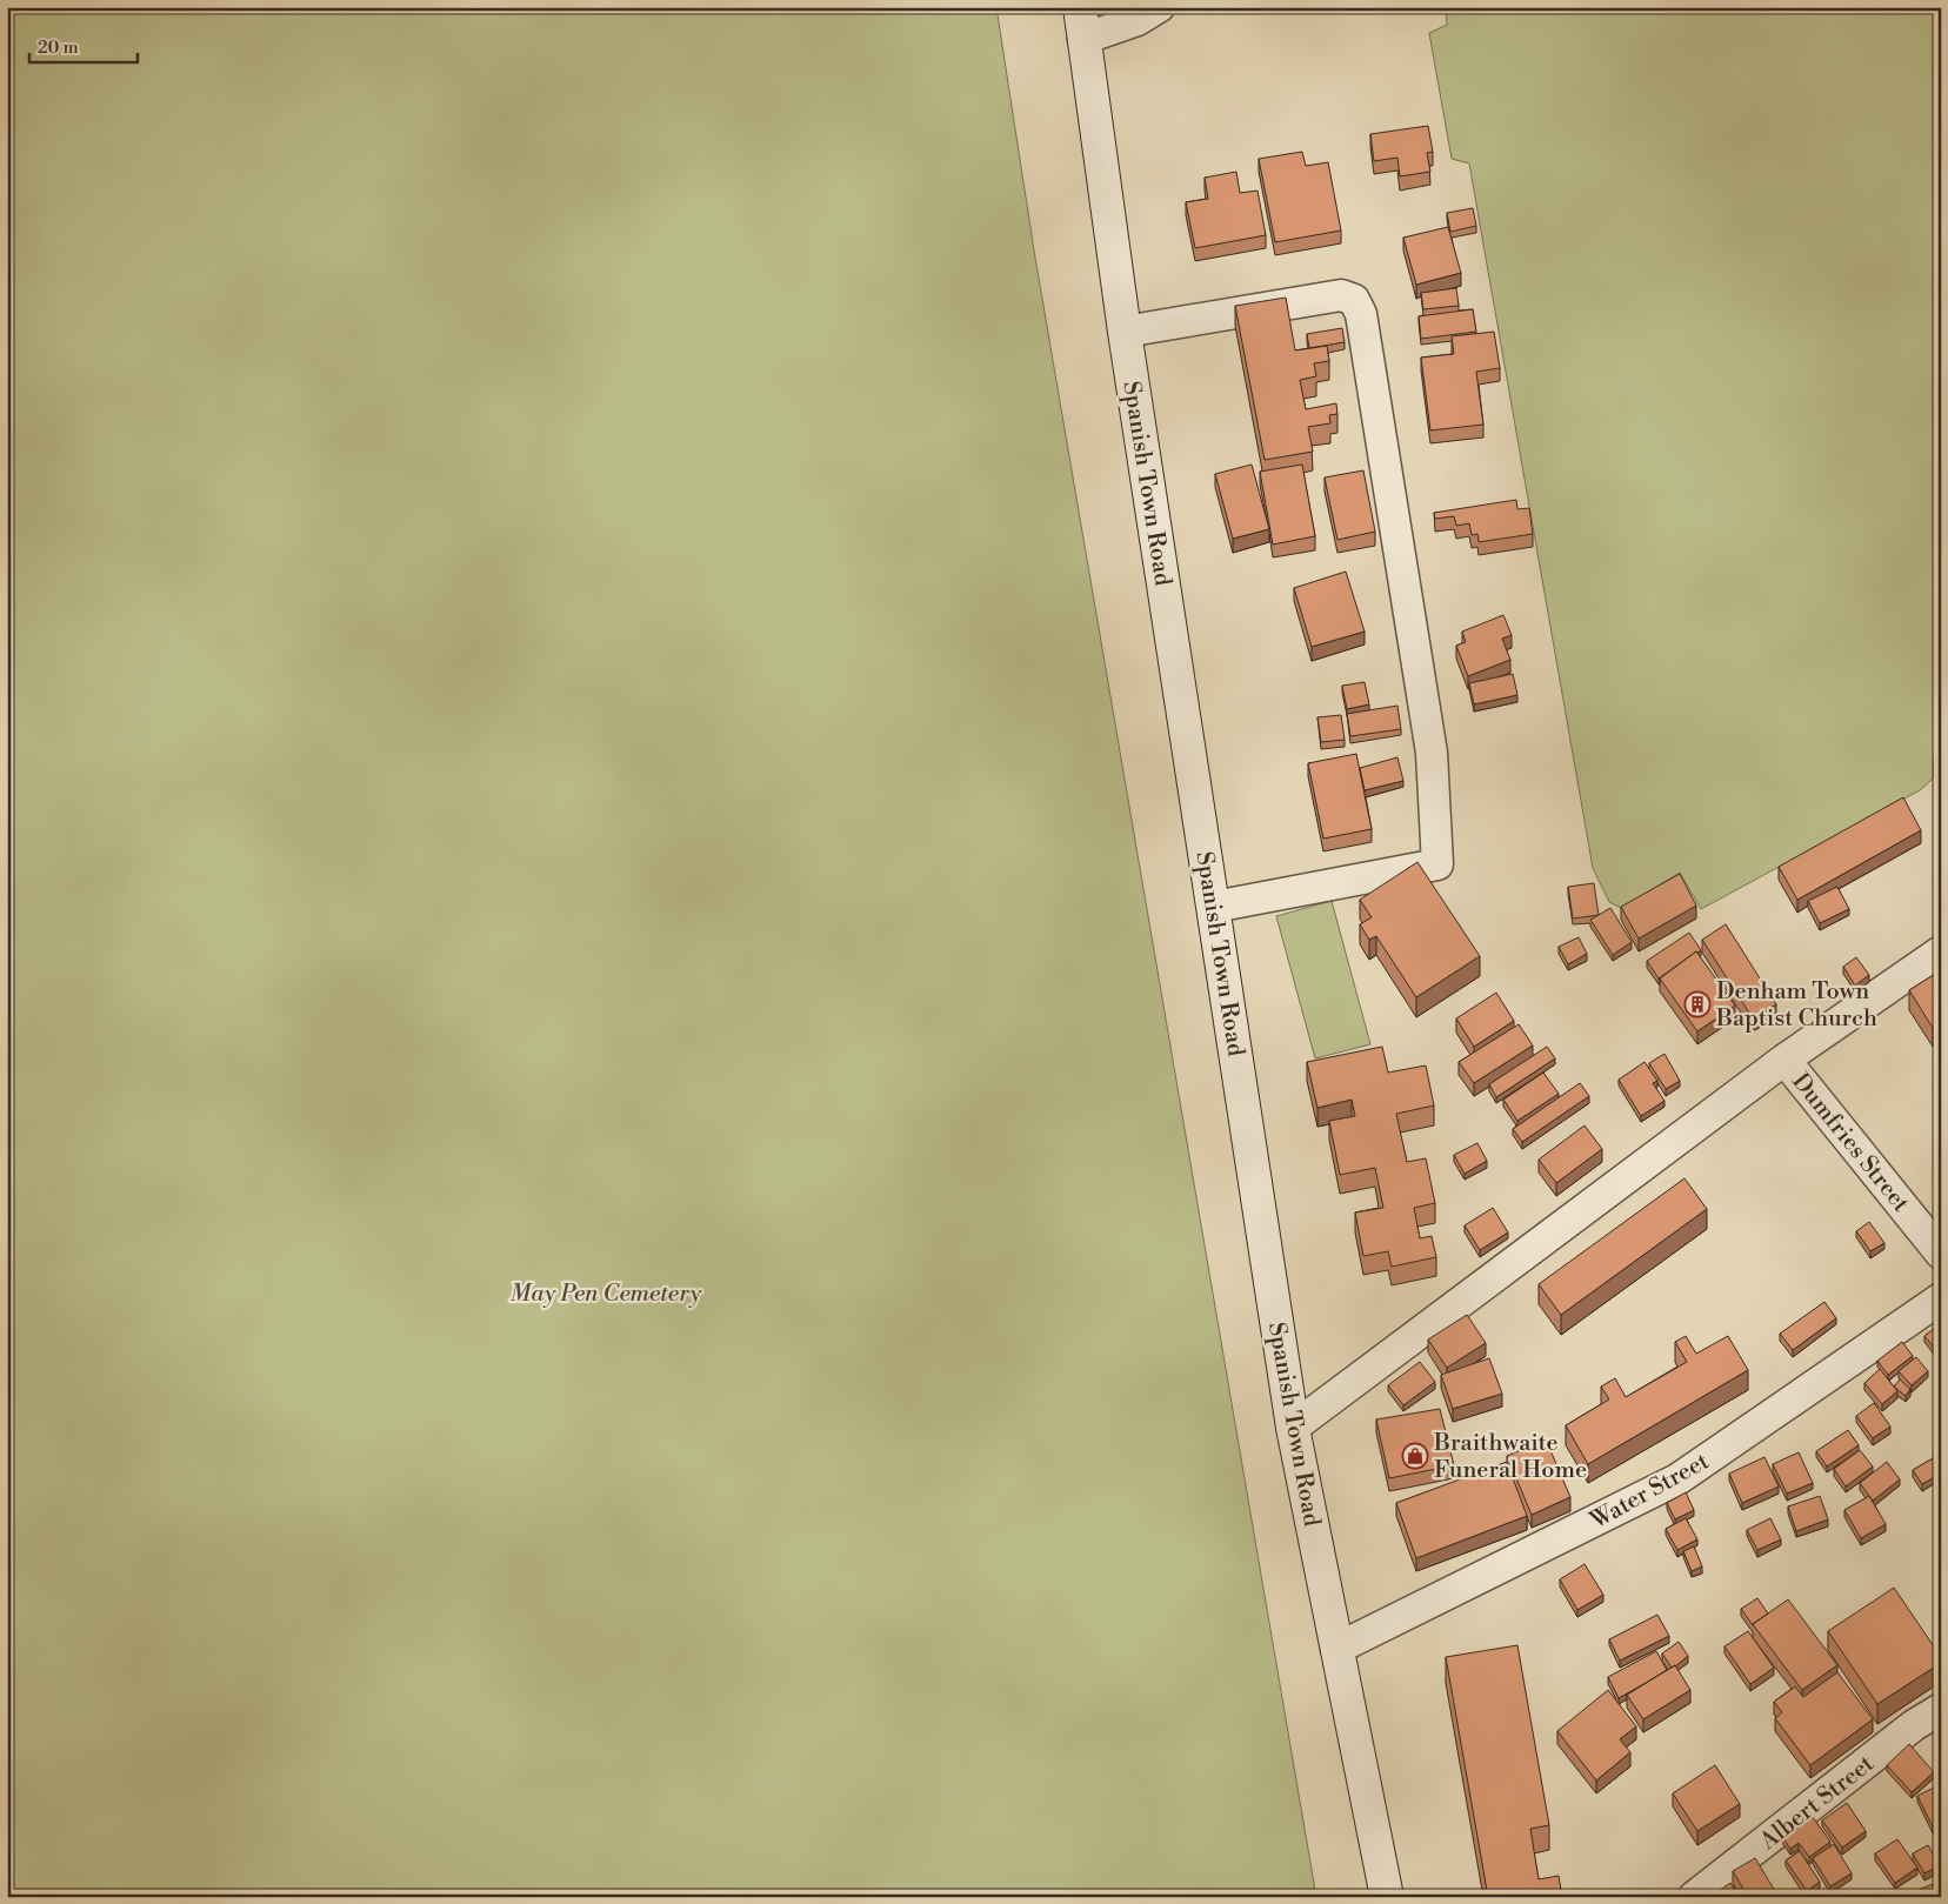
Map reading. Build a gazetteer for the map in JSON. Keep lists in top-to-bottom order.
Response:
{
  "streets": {
    "main road": ["Spanish Town Road"],
    "street": ["Dumfries Street", "Water Street", "Albert Street"]
  },
  "crossings": [
    ["Spanish Town Road", "Water Street"]
  ],
  "parks": ["May Pen Cemetery"],
  "places": {
    "building": ["Denham Town Baptist Church"],
    "shop": ["Braithwaite Funeral Home"]
  },
  "scale_bar": "20 m"
}
